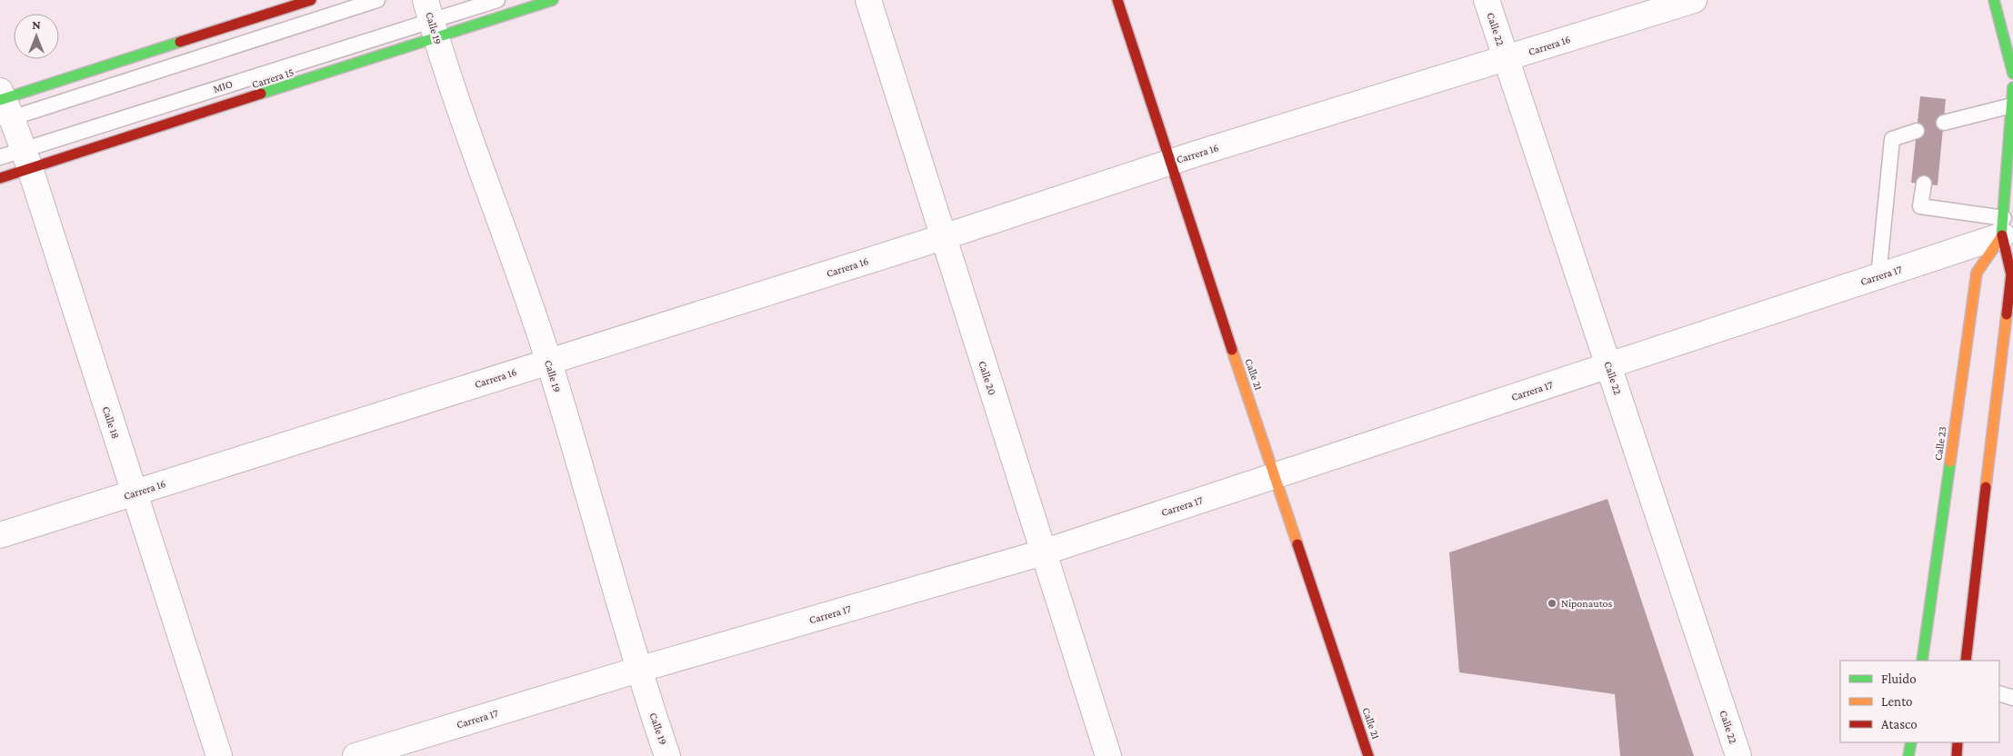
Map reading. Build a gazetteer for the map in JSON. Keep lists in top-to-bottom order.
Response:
{
  "streets": {
    "main road": ["Carrera 15", "Calle 21", "Calle 23"],
    "street": [
      "Calle 19",
      "Calle 22",
      "Carrera 16",
      "Carrera 17",
      "Calle 20",
      "Calle 18"
    ],
    "lane": ["MIO"]
  },
  "crossings": [
    ["Calle 19", "Carrera 16"],
    ["Calle 19", "Carrera 15"],
    ["Calle 19", "MIO"],
    ["Calle 19", "Carrera 17"],
    ["Calle 22", "Carrera 16"],
    ["Calle 22", "Carrera 17"],
    ["Carrera 16", "Calle 21"],
    ["Carrera 16", "Calle 20"],
    ["Carrera 16", "Calle 18"],
    ["Carrera 15", "MIO"],
    ["Carrera 15", "Calle 18"],
    ["MIO", "Calle 18"],
    ["Carrera 17", "Calle 21"],
    ["Carrera 17", "Calle 20"],
    ["Carrera 17", "Calle 23"]
  ],
  "places": ["Niponautos"],
  "legend": ["Fluido", "Lento", "Atasco"],
  "north": "top"
}
